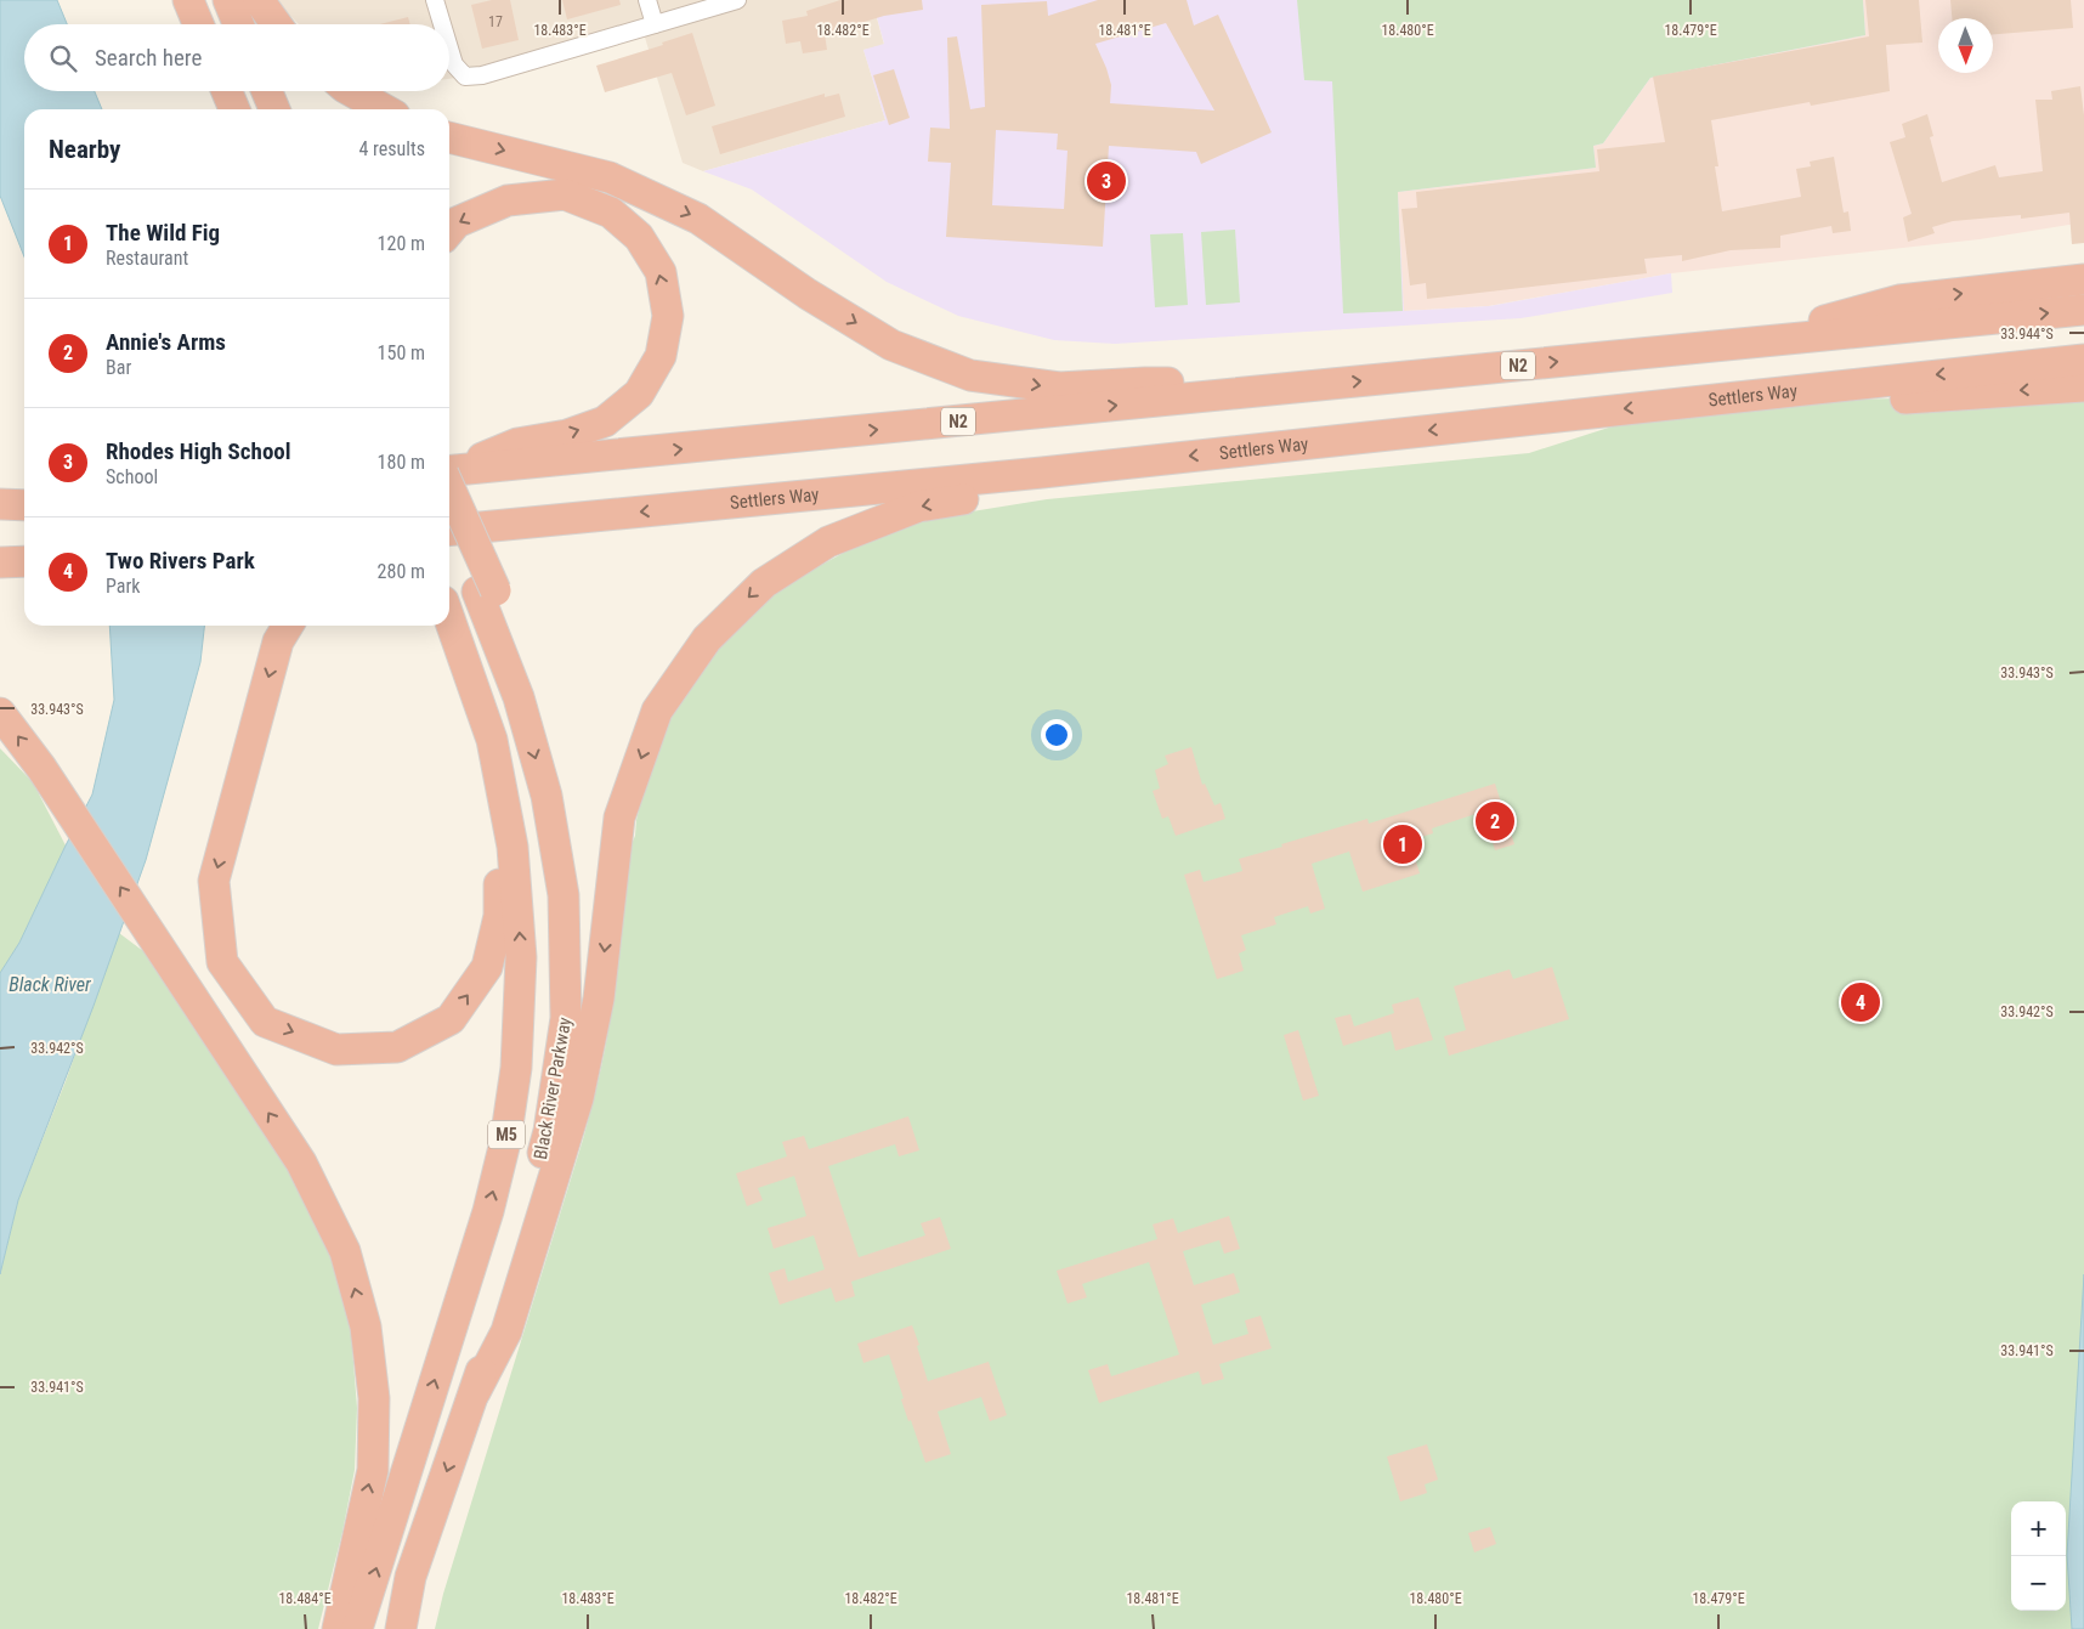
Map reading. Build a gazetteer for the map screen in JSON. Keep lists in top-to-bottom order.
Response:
{
  "streets": {
    "highway": [
      "N2",
      "Settlers Way",
      "Black River Parkway",
      "M5"
    ]
  },
  "water": ["Black River"],
  "house_numbers": ["17"],
  "north": "bottom",
  "page": {
    "search": "Search here",
    "heading": ["Nearby", "4 results"],
    "pins": [
      "3",
      "2",
      "1",
      "4"
    ],
    "list": [
      {
        "mark": "1",
        "name": "The Wild Fig",
        "note": "Restaurant",
        "value": "120 m"
      },
      {
        "mark": "2",
        "name": "Annie's Arms",
        "note": "Bar",
        "value": "150 m"
      },
      {
        "mark": "3",
        "name": "Rhodes High School",
        "note": "School",
        "value": "180 m"
      },
      {
        "mark": "4",
        "name": "Two Rivers Park",
        "note": "Park",
        "value": "280 m"
      }
    ],
    "map_buttons": ["+", "−"]
  },
  "coordinates": [
    "18.483°E",
    "18.482°E",
    "18.481°E",
    "18.480°E",
    "18.479°E",
    "33.944°S",
    "33.943°S",
    "33.942°S",
    "33.941°S",
    "18.484°E"
  ]
}
